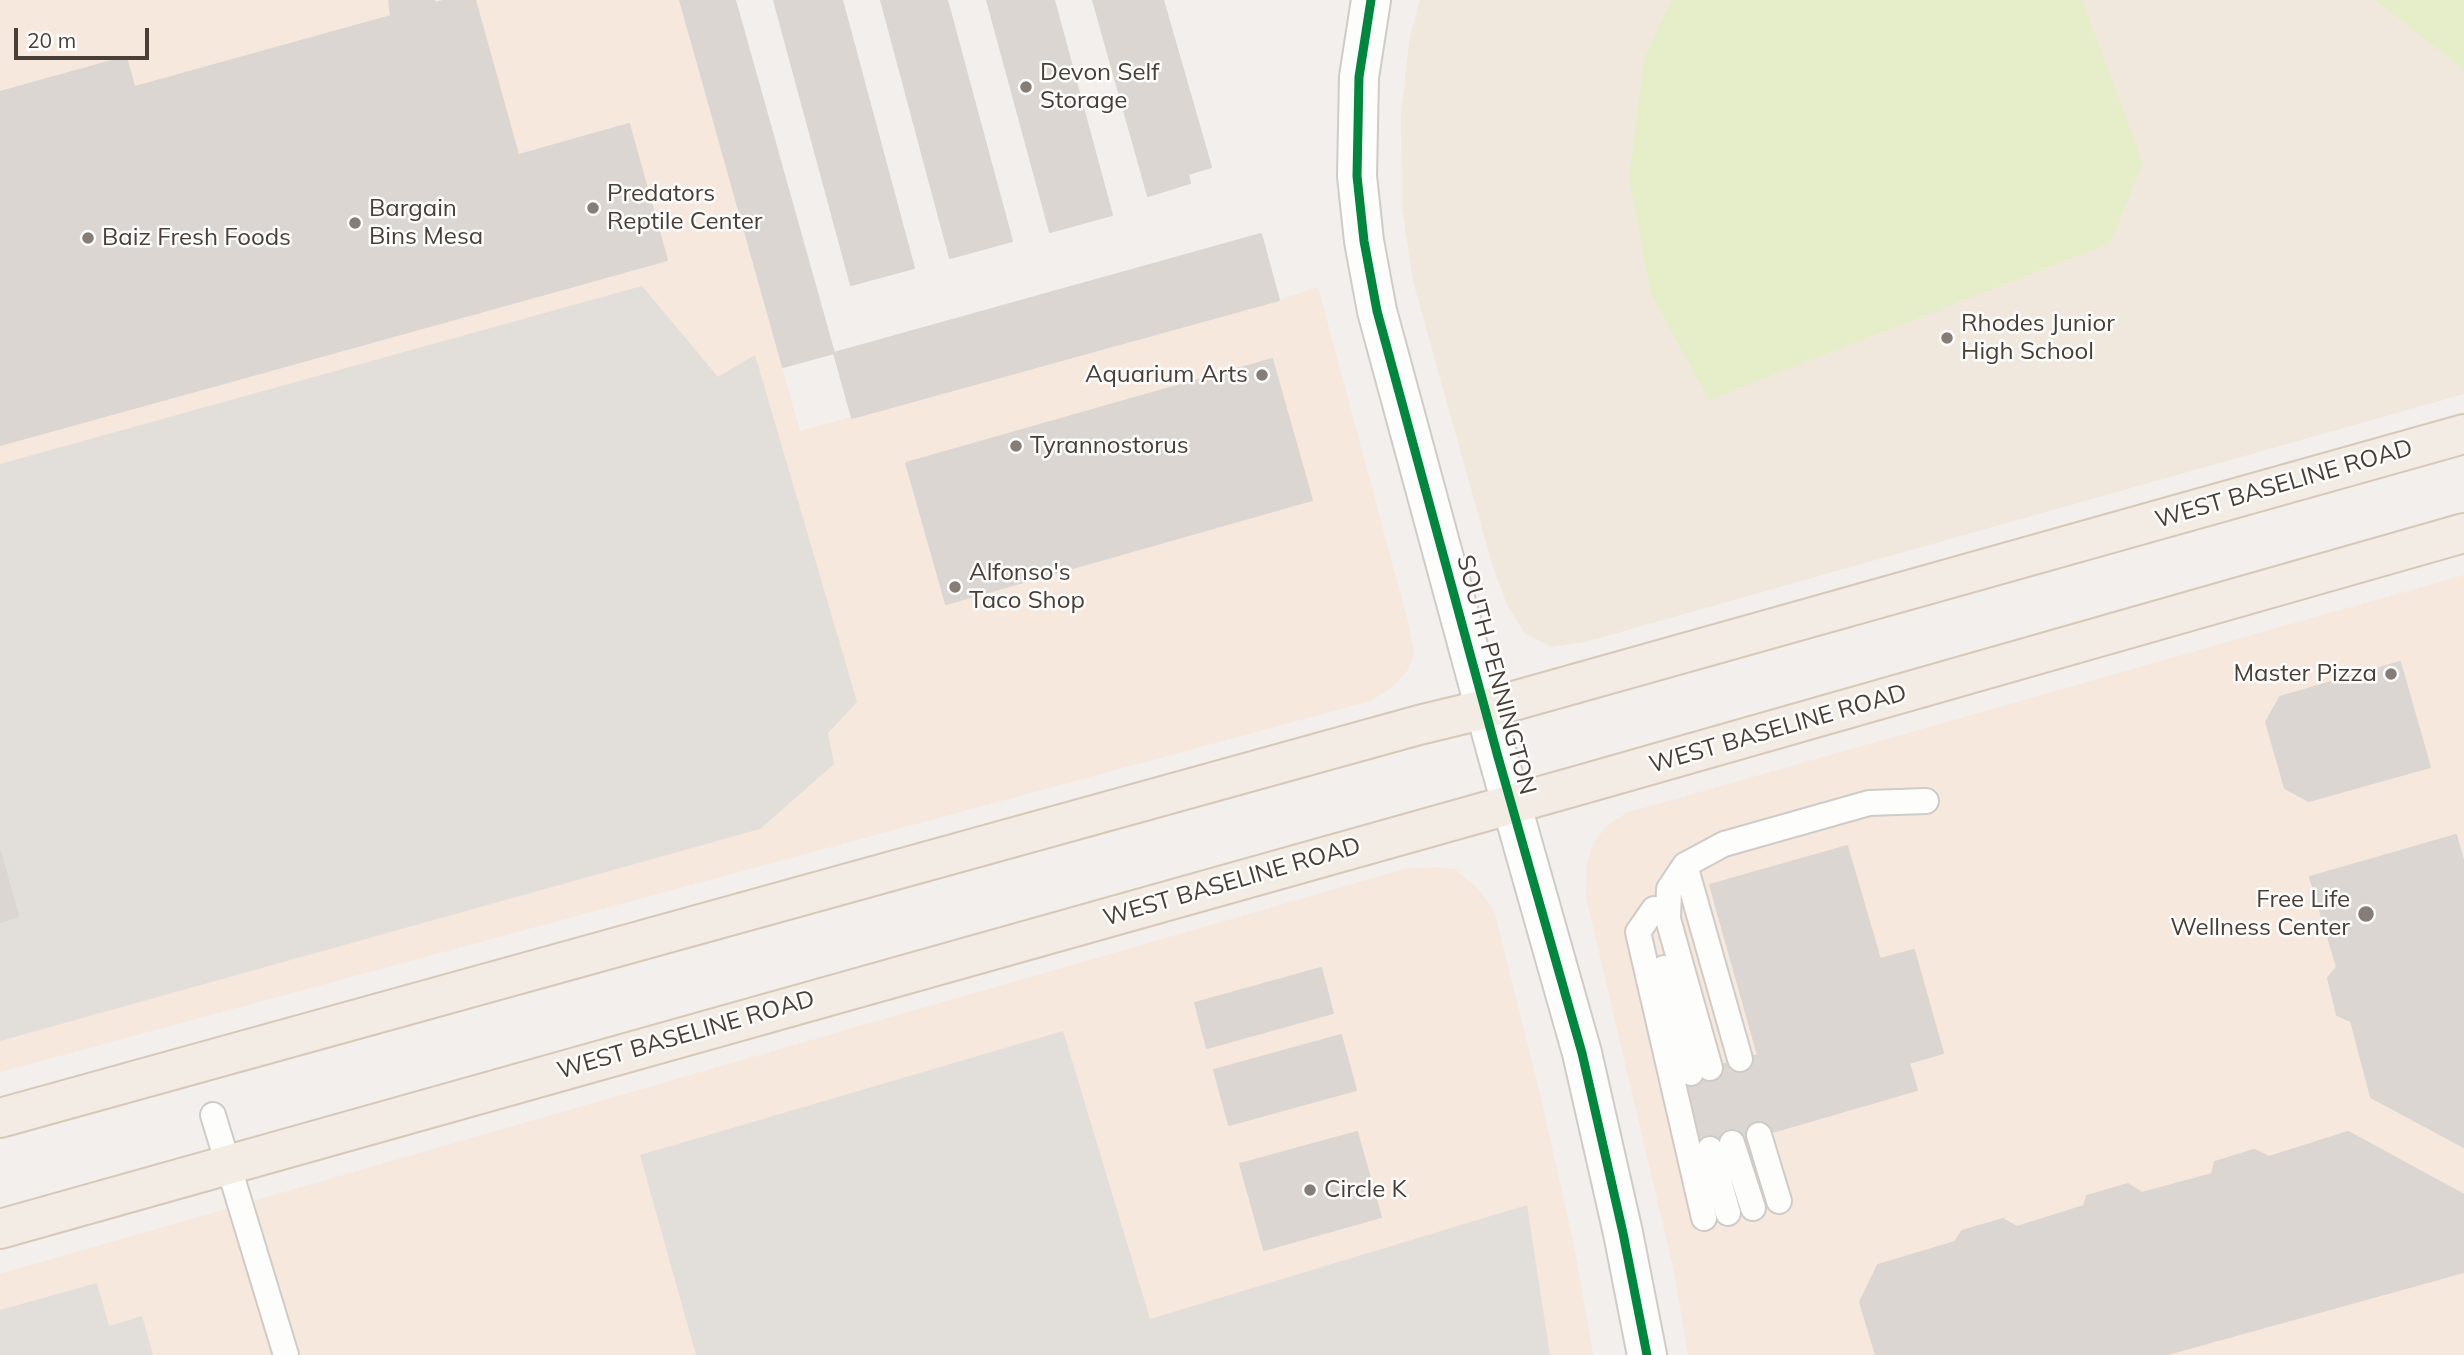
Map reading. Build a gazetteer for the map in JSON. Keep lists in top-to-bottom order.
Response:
{
  "streets": {
    "main road": ["WEST BASELINE ROAD"],
    "street": ["SOUTH PENNINGTON"]
  },
  "crossings": [
    ["WEST BASELINE ROAD", "SOUTH PENNINGTON"]
  ],
  "places": [
    "Devon Self Storage",
    "Predators Reptile Center",
    "Bargain Bins Mesa",
    "Baiz Fresh Foods",
    "Rhodes Junior High School",
    "Aquarium Arts",
    "Tyrannostorus",
    "Alfonso's Taco Shop",
    "Master Pizza",
    "Free Life Wellness Center",
    "Circle K"
  ],
  "scale_bar": "20 m"
}
